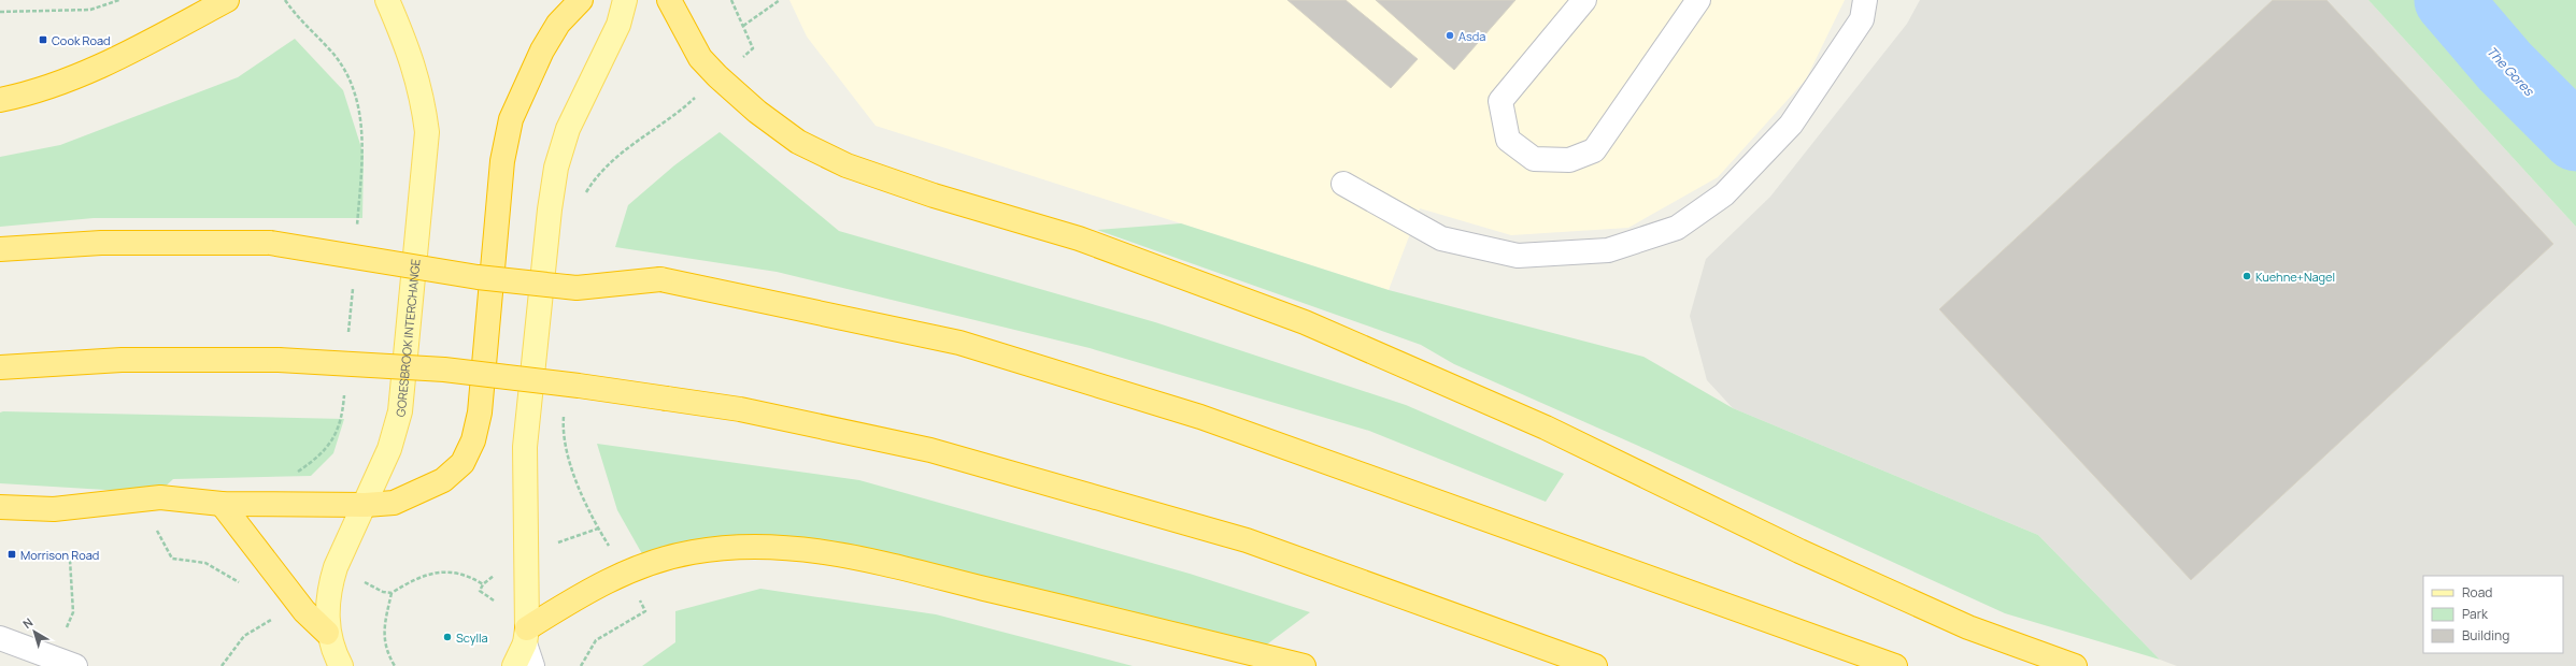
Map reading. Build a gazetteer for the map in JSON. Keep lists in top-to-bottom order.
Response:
{
  "streets": {
    "main road": ["GORESBROOK INTERCHANGE"]
  },
  "water": ["The Gores"],
  "places": {
    "other": ["Asda", "Kuehne+Nagel", "Scylla"],
    "transit": ["Cook Road", "Morrison Road"]
  },
  "legend": ["Road", "Park", "Building"],
  "north": "top left"
}
